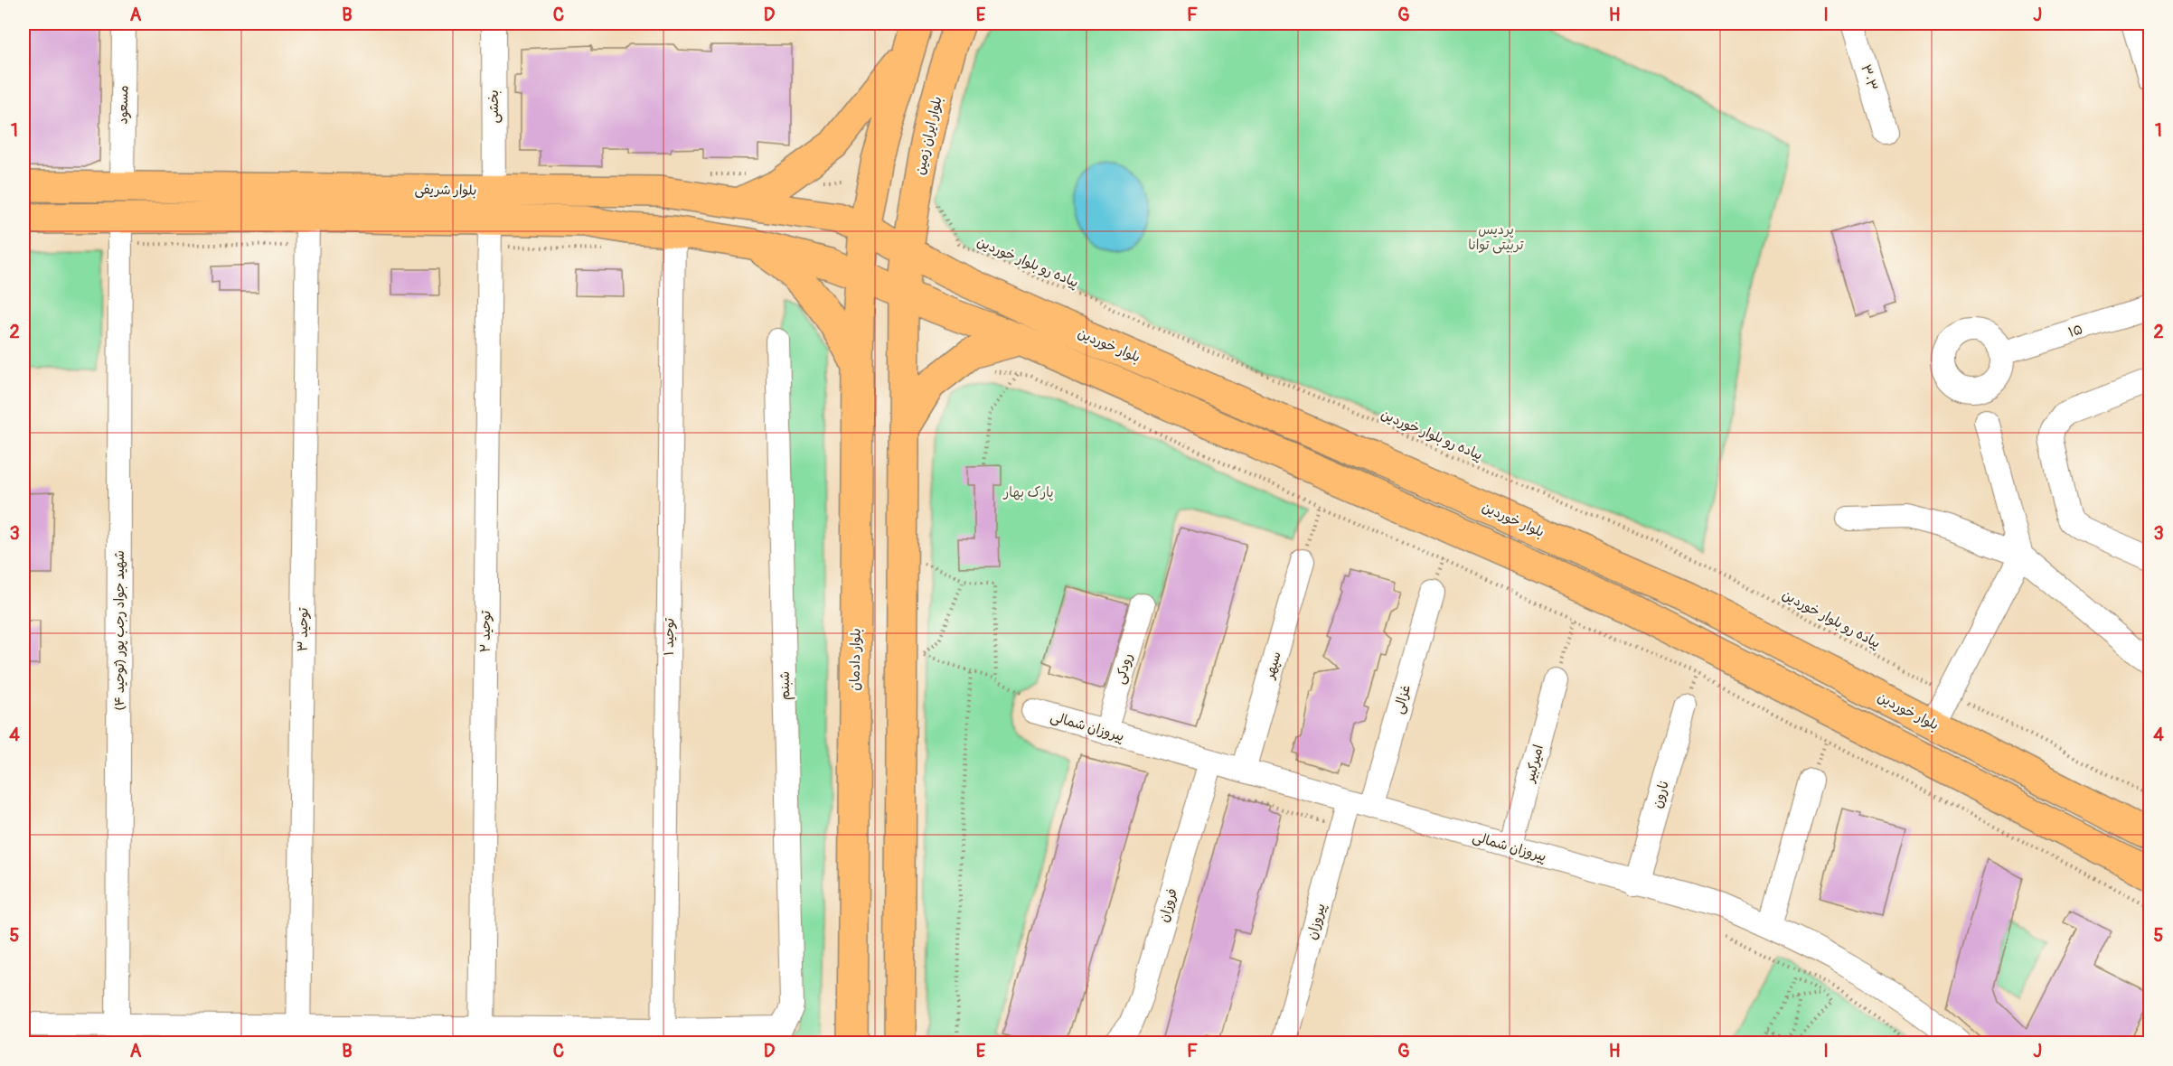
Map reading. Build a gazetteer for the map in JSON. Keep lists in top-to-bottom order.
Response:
{
  "streets": {
    "main road": [
      "بلوار ایران زمین",
      "بلوار شریفی",
      "بلوار خوردین",
      "بلوار دادمان"
    ],
    "street": [
      "۳۰۳",
      "مسعود",
      "بخشی",
      "۱۵",
      "توحید ۳",
      "شهید جواد رجب پور (توحید ۴)",
      "توحید ۲",
      "توحید ۱",
      "سپهر",
      "رودکی",
      "شبنم",
      "غزالی",
      "پیروزان شمالی",
      "امیرکبیر",
      "نارون",
      "فروزان",
      "پیروزان"
    ],
    "path": ["پیاده رو بلوار خوردین"]
  },
  "crossings": [
    ["مسعود", "بلوار شریفی"],
    ["بخشی", "بلوار شریفی"],
    ["بلوار ایران زمین", "بلوار خوردین"],
    ["بلوار شریفی", "بلوار خوردین"],
    ["بلوار شریفی", "بلوار دادمان"],
    ["بلوار خوردین", "بلوار دادمان"],
    ["سپهر", "پیروزان شمالی"],
    ["رودکی", "پیروزان شمالی"],
    ["غزالی", "پیروزان شمالی"],
    ["پیروزان شمالی", "امیرکبیر"],
    ["پیروزان شمالی", "نارون"],
    ["پیروزان شمالی", "فروزان"],
    ["پیروزان شمالی", "پیروزان"]
  ],
  "parks": ["پردیس تربیتی توانا", "پارک بهار"],
  "grid": {
    "columns": [
      "A",
      "B",
      "C",
      "D",
      "E",
      "F",
      "G",
      "H",
      "I",
      "J"
    ],
    "rows": [
      "1",
      "2",
      "3",
      "4",
      "5"
    ]
  }
}
